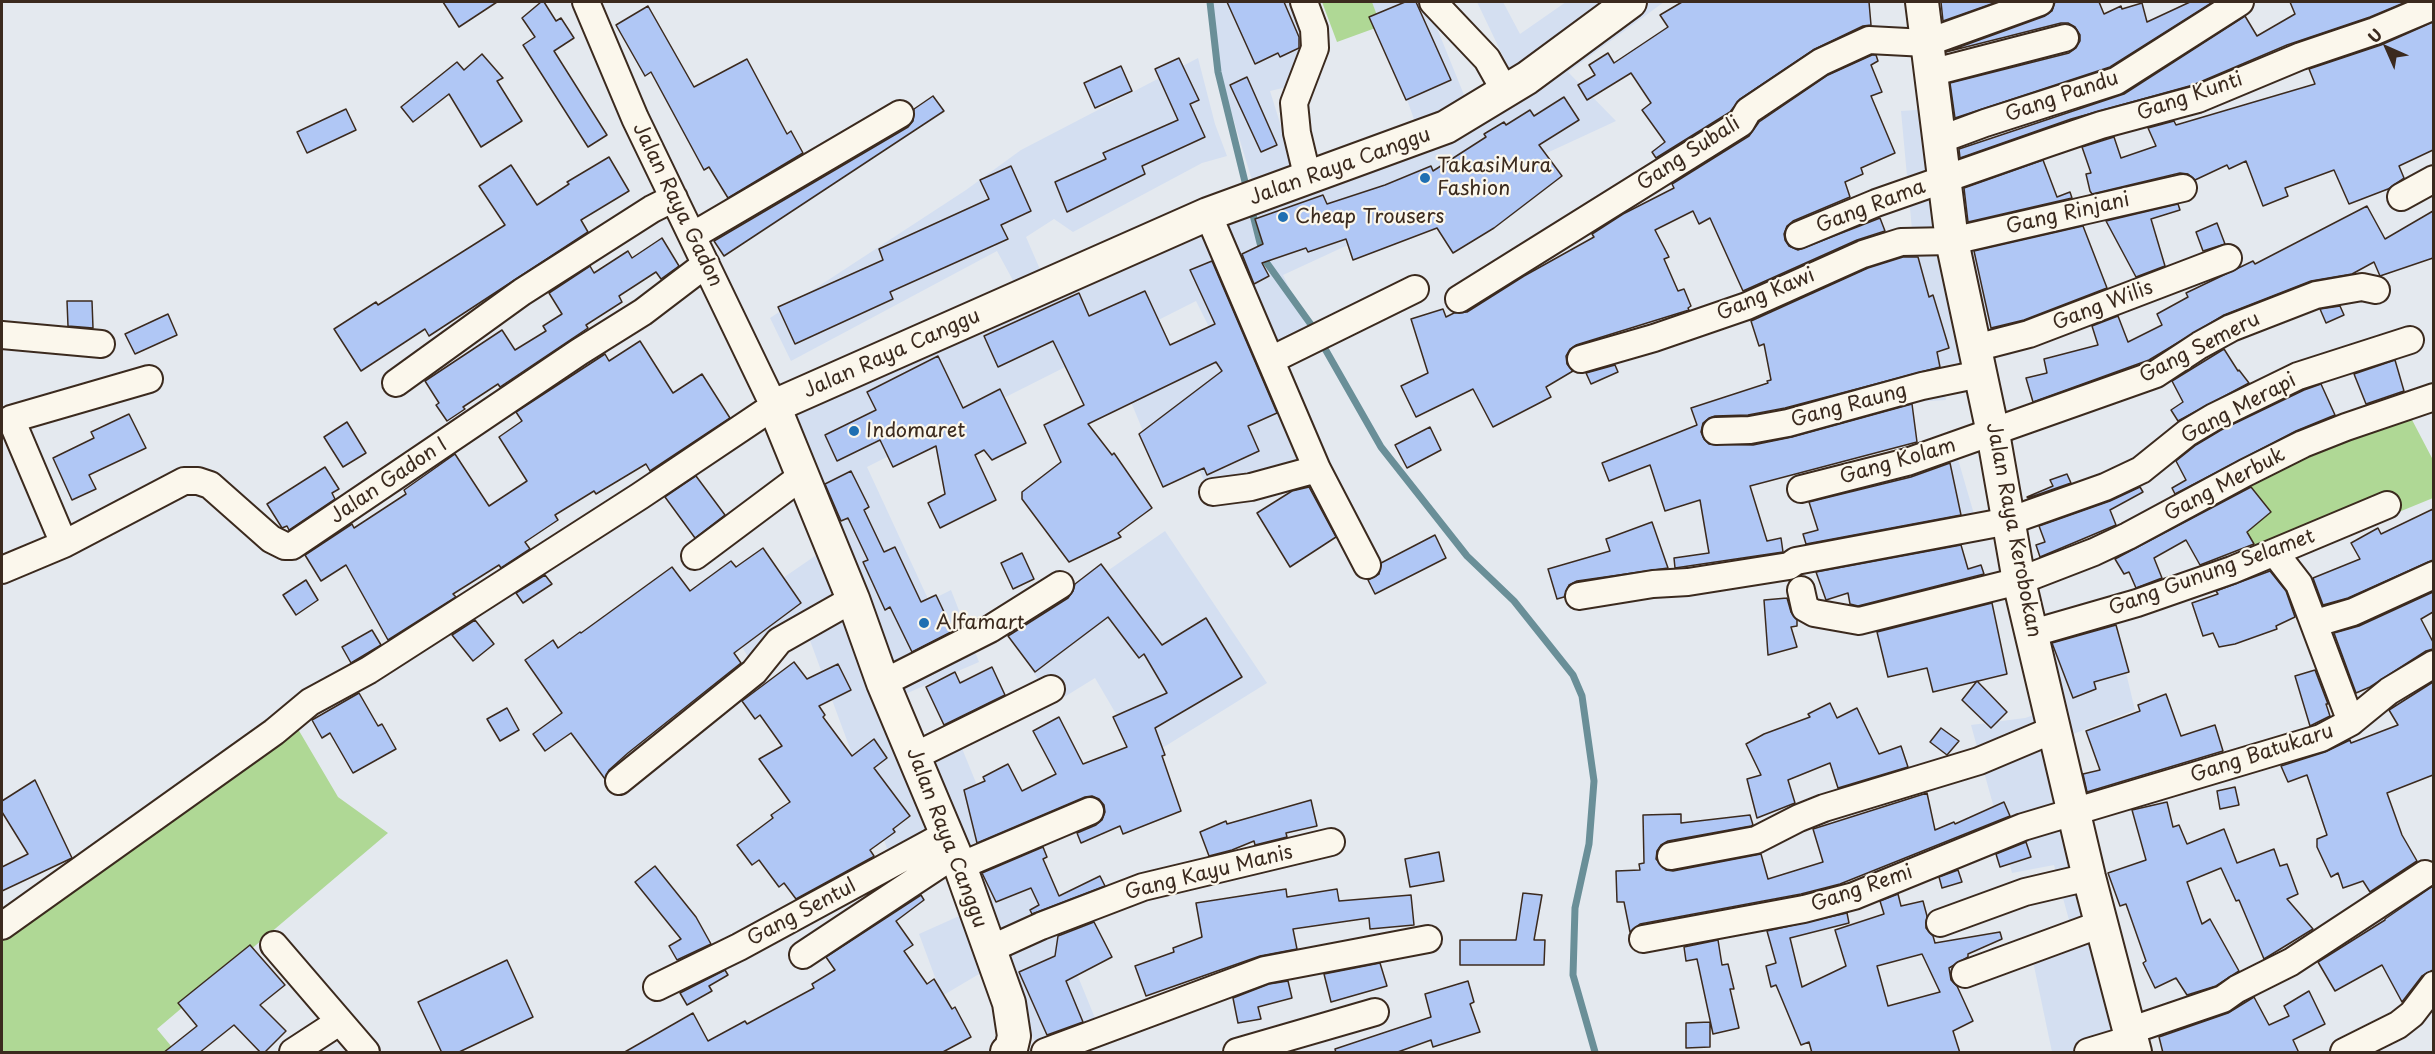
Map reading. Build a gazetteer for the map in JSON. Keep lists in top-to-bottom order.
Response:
{
  "streets": {
    "main road": ["Jalan Raya Canggu", "Jalan Raya Kerobokan"],
    "street": [
      "Gang Pandu",
      "Gang Kunti",
      "Gang Subali",
      "Jalan Raya Gadon",
      "Gang Rama",
      "Gang Rinjani",
      "Gang Kawi",
      "Gang Wilis",
      "Gang Semeru",
      "Gang Raung",
      "Gang Merapi",
      "Gang Kolam",
      "Jalan Gadon I",
      "Gang Merbuk",
      "Gang Gunung Selamet",
      "Gang Batukaru",
      "Gang Kayu Manis",
      "Gang Remi",
      "Gang Sentul"
    ]
  },
  "crossings": [
    ["Gang Pandu", "Jalan Raya Kerobokan"],
    ["Gang Kunti", "Gang Rama"],
    ["Gang Kunti", "Jalan Raya Kerobokan"],
    ["Gang Subali", "Jalan Raya Kerobokan"],
    ["Jalan Raya Canggu", "Jalan Raya Gadon"],
    ["Jalan Raya Canggu", "Gang Kayu Manis"],
    ["Jalan Raya Canggu", "Gang Sentul"],
    ["Jalan Raya Gadon", "Jalan Gadon I"],
    ["Gang Rama", "Jalan Raya Kerobokan"],
    ["Gang Rinjani", "Gang Kawi"],
    ["Gang Rinjani", "Jalan Raya Kerobokan"],
    ["Gang Kawi", "Jalan Raya Kerobokan"],
    ["Gang Wilis", "Gang Raung"],
    ["Gang Wilis", "Jalan Raya Kerobokan"],
    ["Gang Semeru", "Gang Kolam"],
    ["Gang Semeru", "Jalan Raya Kerobokan"],
    ["Gang Raung", "Jalan Raya Kerobokan"],
    ["Gang Merapi", "Jalan Raya Kerobokan"],
    ["Gang Kolam", "Jalan Raya Kerobokan"],
    ["Gang Merbuk", "Jalan Raya Kerobokan"],
    ["Jalan Raya Kerobokan", "Gang Gunung Selamet"],
    ["Jalan Raya Kerobokan", "Gang Batukaru"],
    ["Jalan Raya Kerobokan", "Gang Remi"],
    ["Gang Batukaru", "Gang Remi"]
  ],
  "places": [
    "TakasiMura Fashion",
    "Cheap Trousers",
    "Indomaret",
    "Alfamart"
  ],
  "north": "top left"
}
